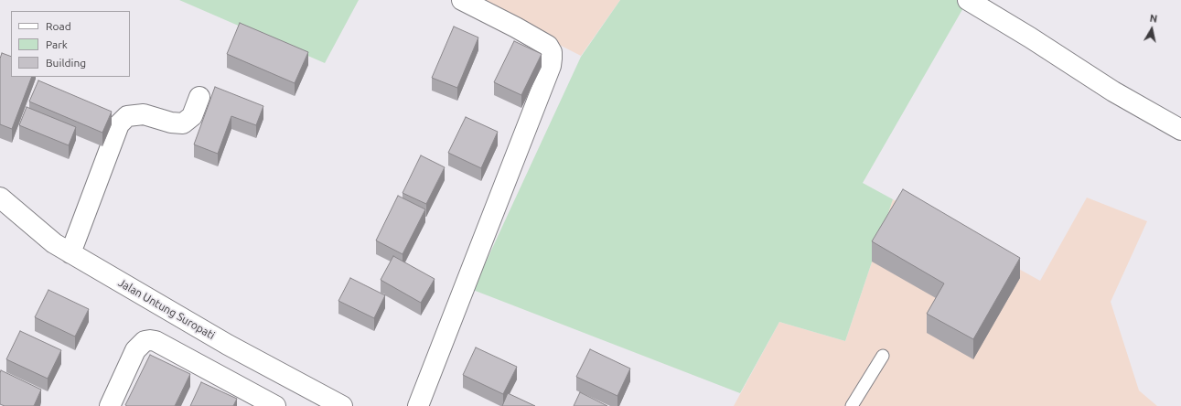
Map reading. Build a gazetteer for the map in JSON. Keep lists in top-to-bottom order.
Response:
{
  "streets": {
    "street": ["Jalan Untung Suropati"]
  },
  "legend": ["Road", "Park", "Building"],
  "north": "top"
}
